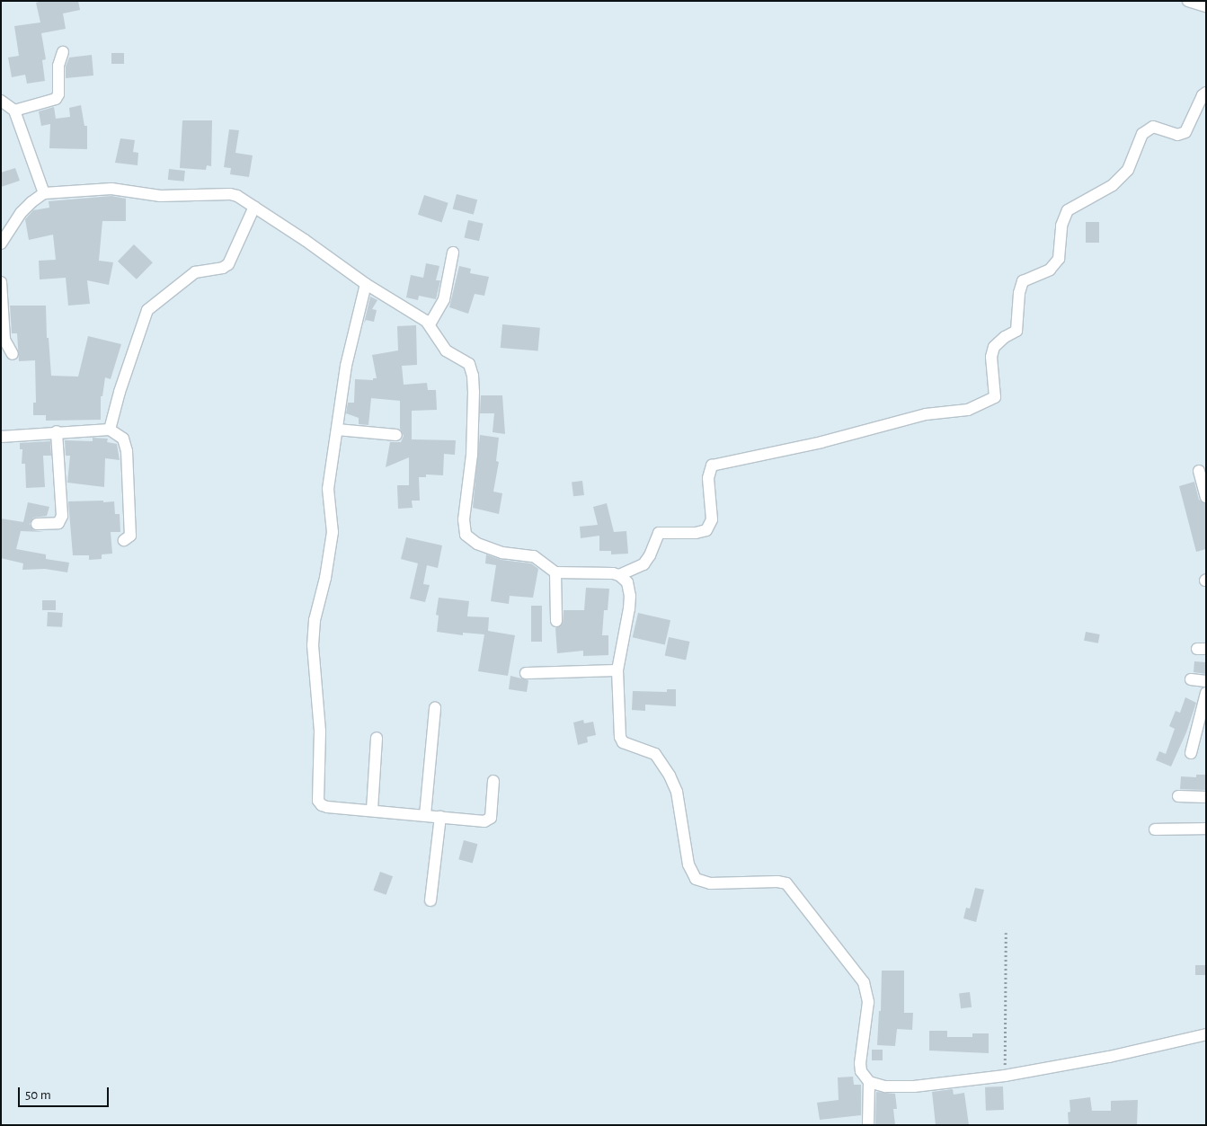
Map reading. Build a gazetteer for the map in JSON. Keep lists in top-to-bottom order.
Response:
{
  "scale_bar": "50 m"
}
